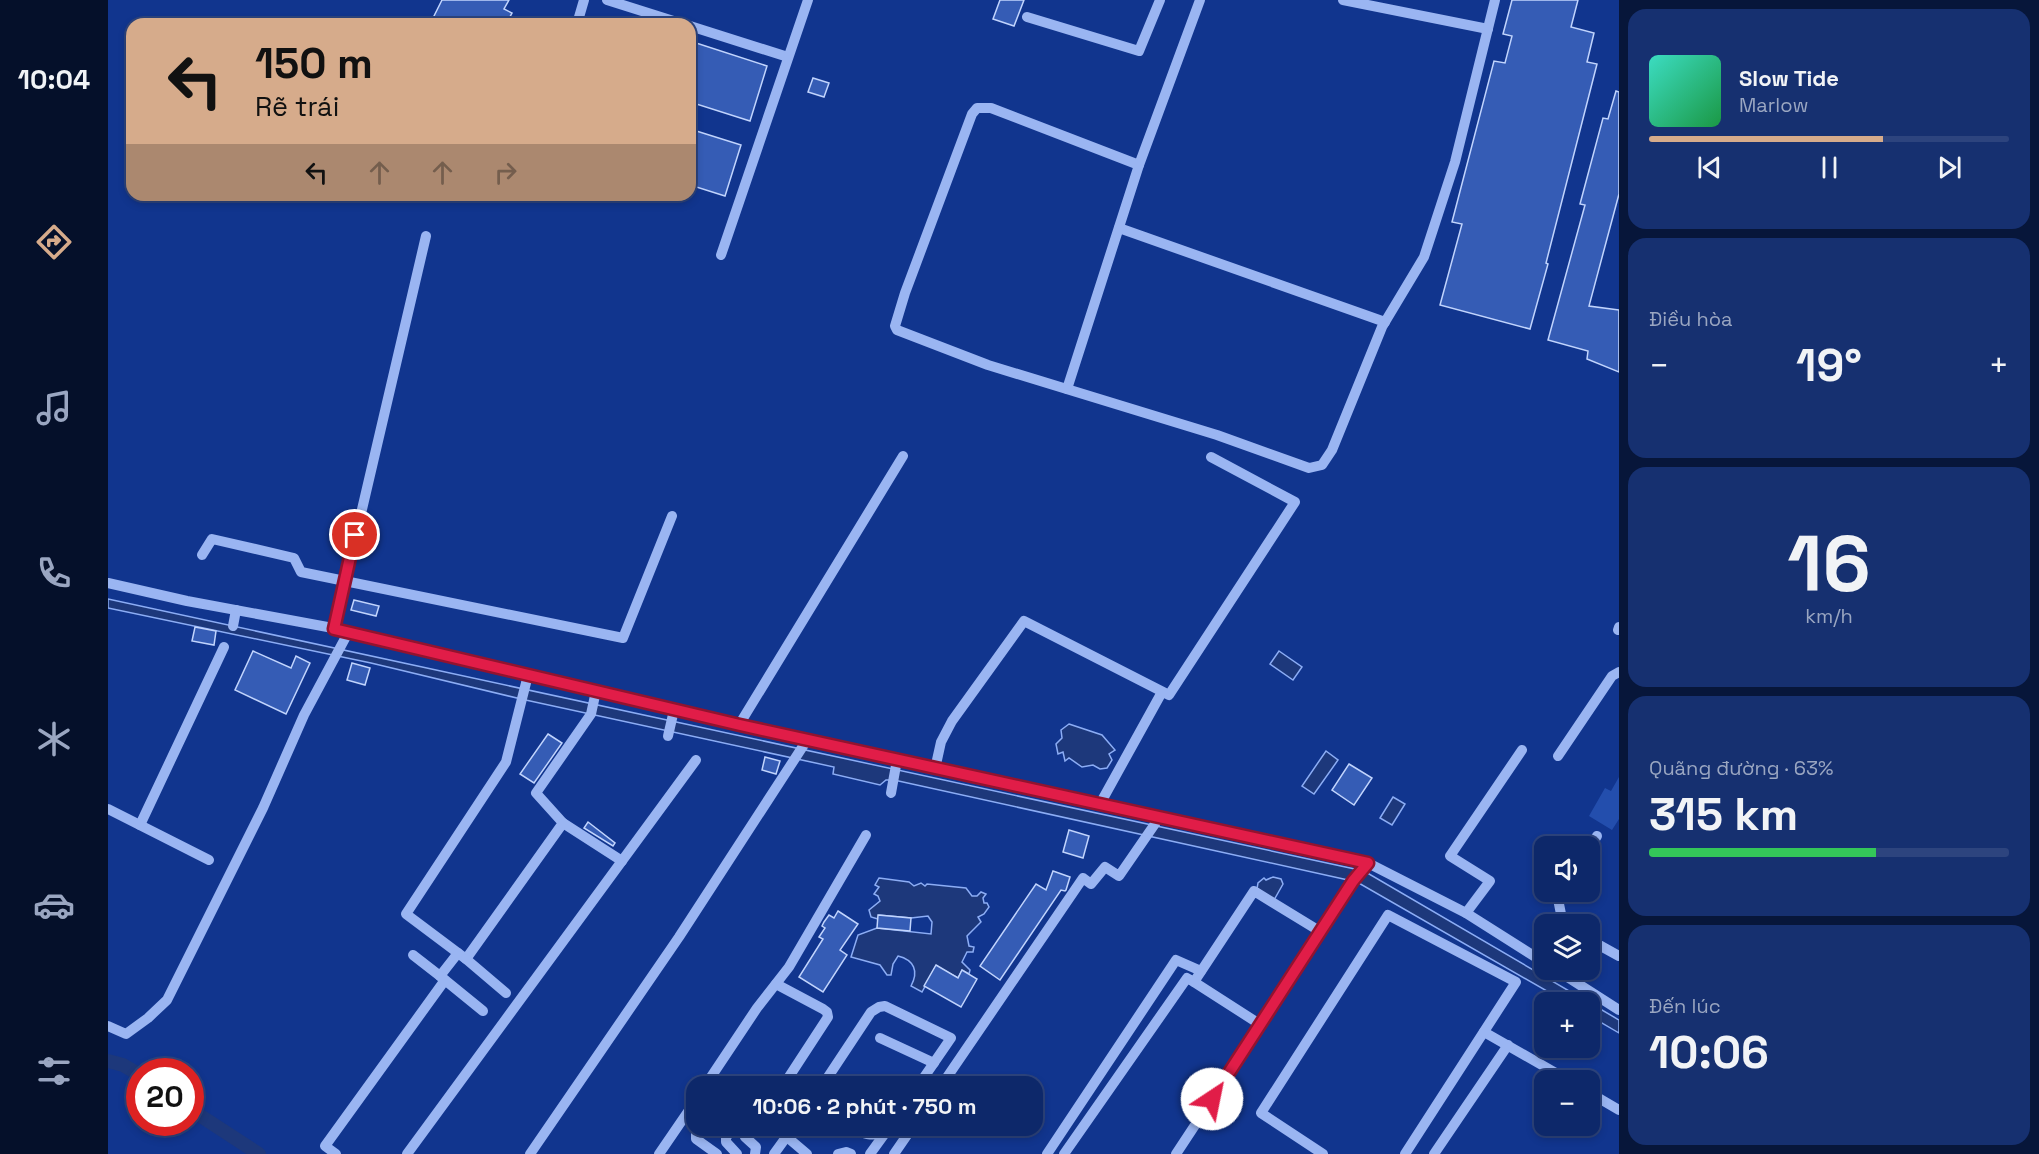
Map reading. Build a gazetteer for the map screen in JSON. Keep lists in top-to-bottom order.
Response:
{
  "page": {
    "tabs": "10:04",
    "turn": ["150 m", "Rẽ trái"],
    "song": ["Slow Tide", "Marlow"],
    "tile": [
      "Điều hòa",
      ["16", "km/h"],
      ["Quãng đường · 63%", "315 km"],
      ["Đến lúc", "10:06"]
    ],
    "heat": ["−", "19°", "+"],
    "map_buttons": ["+", "−"],
    "limit": "20",
    "trip": "10:06 · 2 phút · 750 m"
  }
}
